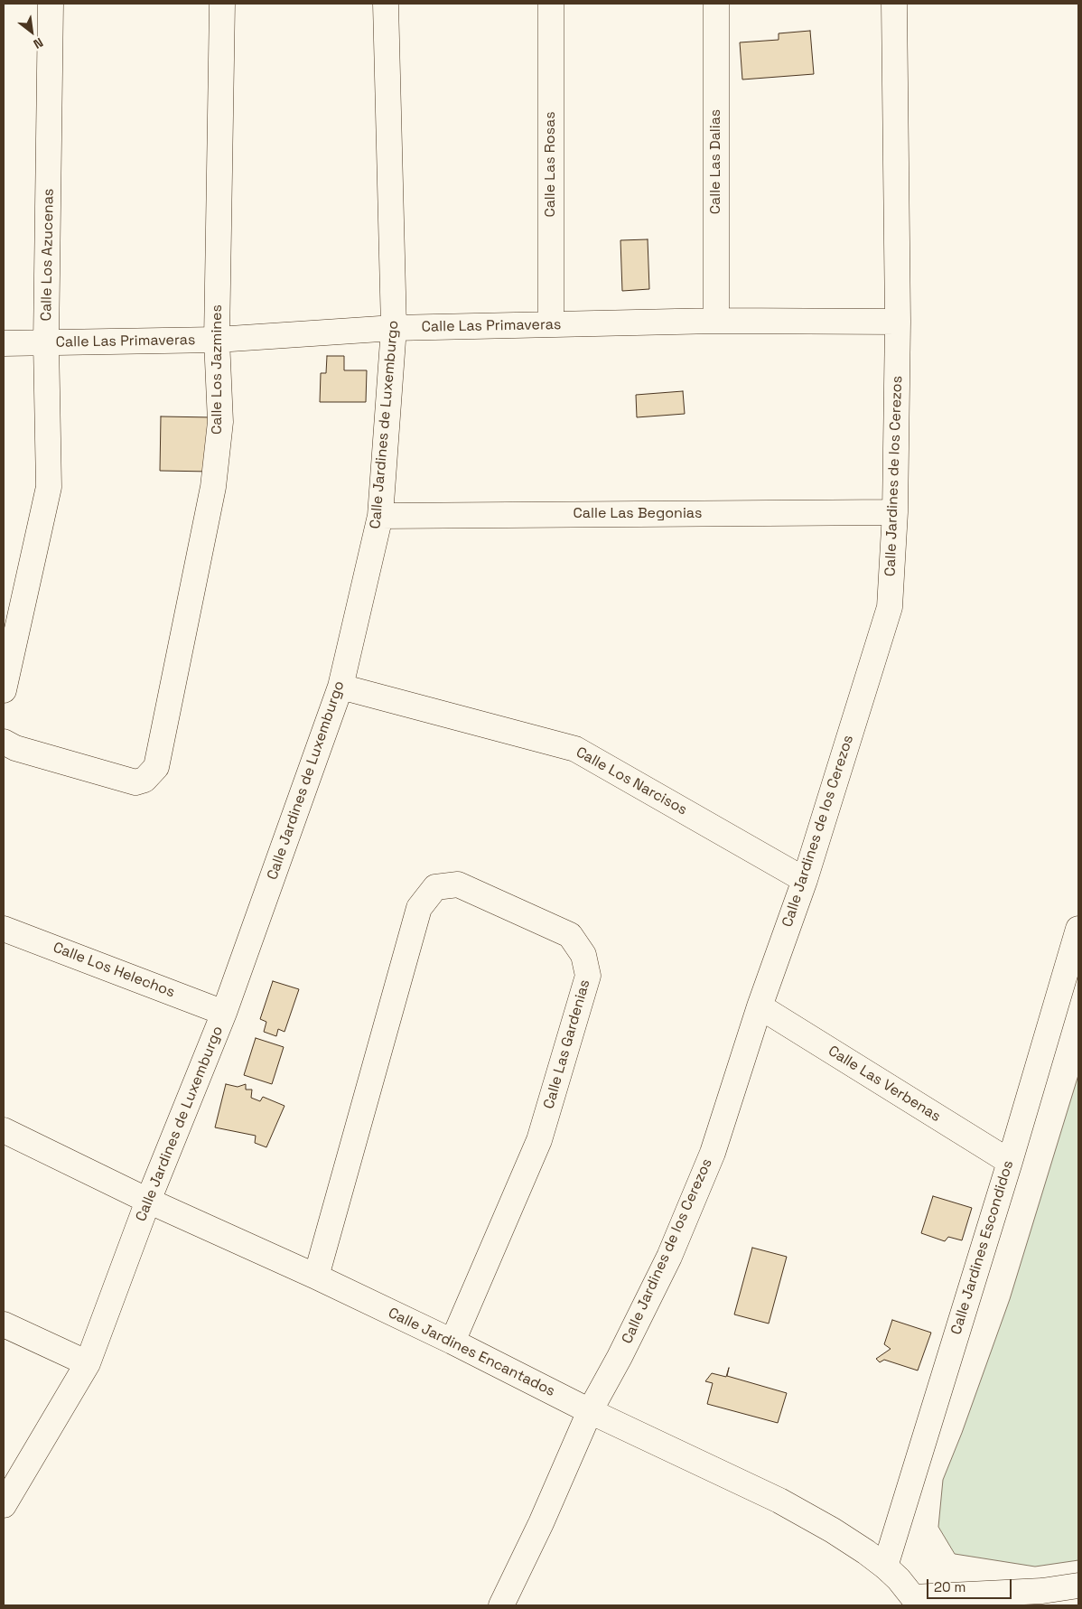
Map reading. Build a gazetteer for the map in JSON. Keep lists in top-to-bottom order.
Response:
{
  "streets": {
    "street": [
      "Calle Las Dalias",
      "Calle Las Rosas",
      "Calle Los Azucenas",
      "Calle Las Primaveras",
      "Calle Los Jazmines",
      "Calle Jardines de Luxemburgo",
      "Calle Jardines de los Cerezos",
      "Calle Las Begonias",
      "Calle Los Narcisos",
      "Calle Los Helechos",
      "Calle Las Gardenias",
      "Calle Las Verbenas",
      "Calle Jardines Escondidos",
      "Calle Jardines Encantados"
    ]
  },
  "crossings": [
    ["Calle Las Dalias", "Calle Las Primaveras"],
    ["Calle Las Rosas", "Calle Las Primaveras"],
    ["Calle Los Azucenas", "Calle Las Primaveras"],
    ["Calle Las Primaveras", "Calle Los Jazmines"],
    ["Calle Las Primaveras", "Calle Jardines de Luxemburgo"],
    ["Calle Las Primaveras", "Calle Jardines de los Cerezos"],
    ["Calle Jardines de Luxemburgo", "Calle Las Begonias"],
    ["Calle Jardines de Luxemburgo", "Calle Los Narcisos"],
    ["Calle Jardines de Luxemburgo", "Calle Los Helechos"],
    ["Calle Jardines de Luxemburgo", "Calle Jardines Encantados"],
    ["Calle Jardines de los Cerezos", "Calle Las Begonias"],
    ["Calle Jardines de los Cerezos", "Calle Los Narcisos"],
    ["Calle Jardines de los Cerezos", "Calle Las Verbenas"],
    ["Calle Jardines de los Cerezos", "Calle Jardines Encantados"],
    ["Calle Las Gardenias", "Calle Jardines Encantados"],
    ["Calle Las Verbenas", "Calle Jardines Escondidos"],
    ["Calle Jardines Escondidos", "Calle Jardines Encantados"]
  ],
  "scale_bar": "20 m",
  "north": "bottom right"
}
